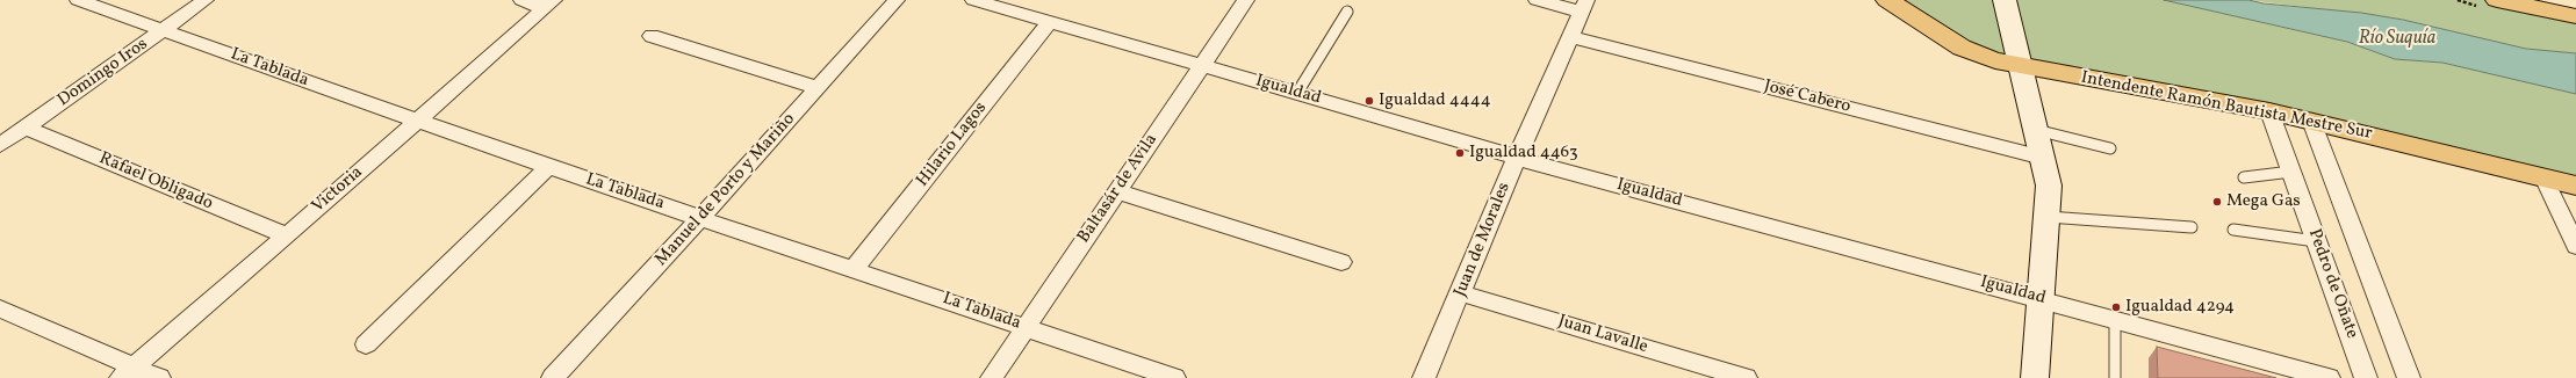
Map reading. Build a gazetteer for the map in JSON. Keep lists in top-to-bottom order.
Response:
{
  "streets": {
    "main road": ["Intendente Ramón Bautista Mestre Sur"],
    "street": [
      "La Tablada",
      "Domingo Iros",
      "Igualdad",
      "José Cabero",
      "Hilario Lagos",
      "Rafael Obligado",
      "Baltasár de Avila",
      "Victoria",
      "Manuel de Porto y Mariño",
      "Juan de Morales",
      "Pedro de Oñate",
      "Juan Lavalle"
    ]
  },
  "crossings": [
    ["La Tablada", "Domingo Iros"],
    ["La Tablada", "Hilario Lagos"],
    ["La Tablada", "Baltasár de Avila"],
    ["La Tablada", "Victoria"],
    ["La Tablada", "Manuel de Porto y Mariño"],
    ["Domingo Iros", "Rafael Obligado"],
    ["Igualdad", "Hilario Lagos"],
    ["Igualdad", "Baltasár de Avila"],
    ["Igualdad", "Juan de Morales"],
    ["José Cabero", "Juan de Morales"],
    ["Intendente Ramón Bautista Mestre Sur", "Pedro de Oñate"],
    ["Rafael Obligado", "Victoria"],
    ["Juan de Morales", "Juan Lavalle"]
  ],
  "water": ["Río Suquía"],
  "places": [
    "Igualdad 4444",
    "Igualdad 4463",
    "Mega Gas",
    "Igualdad 4294"
  ]
}
